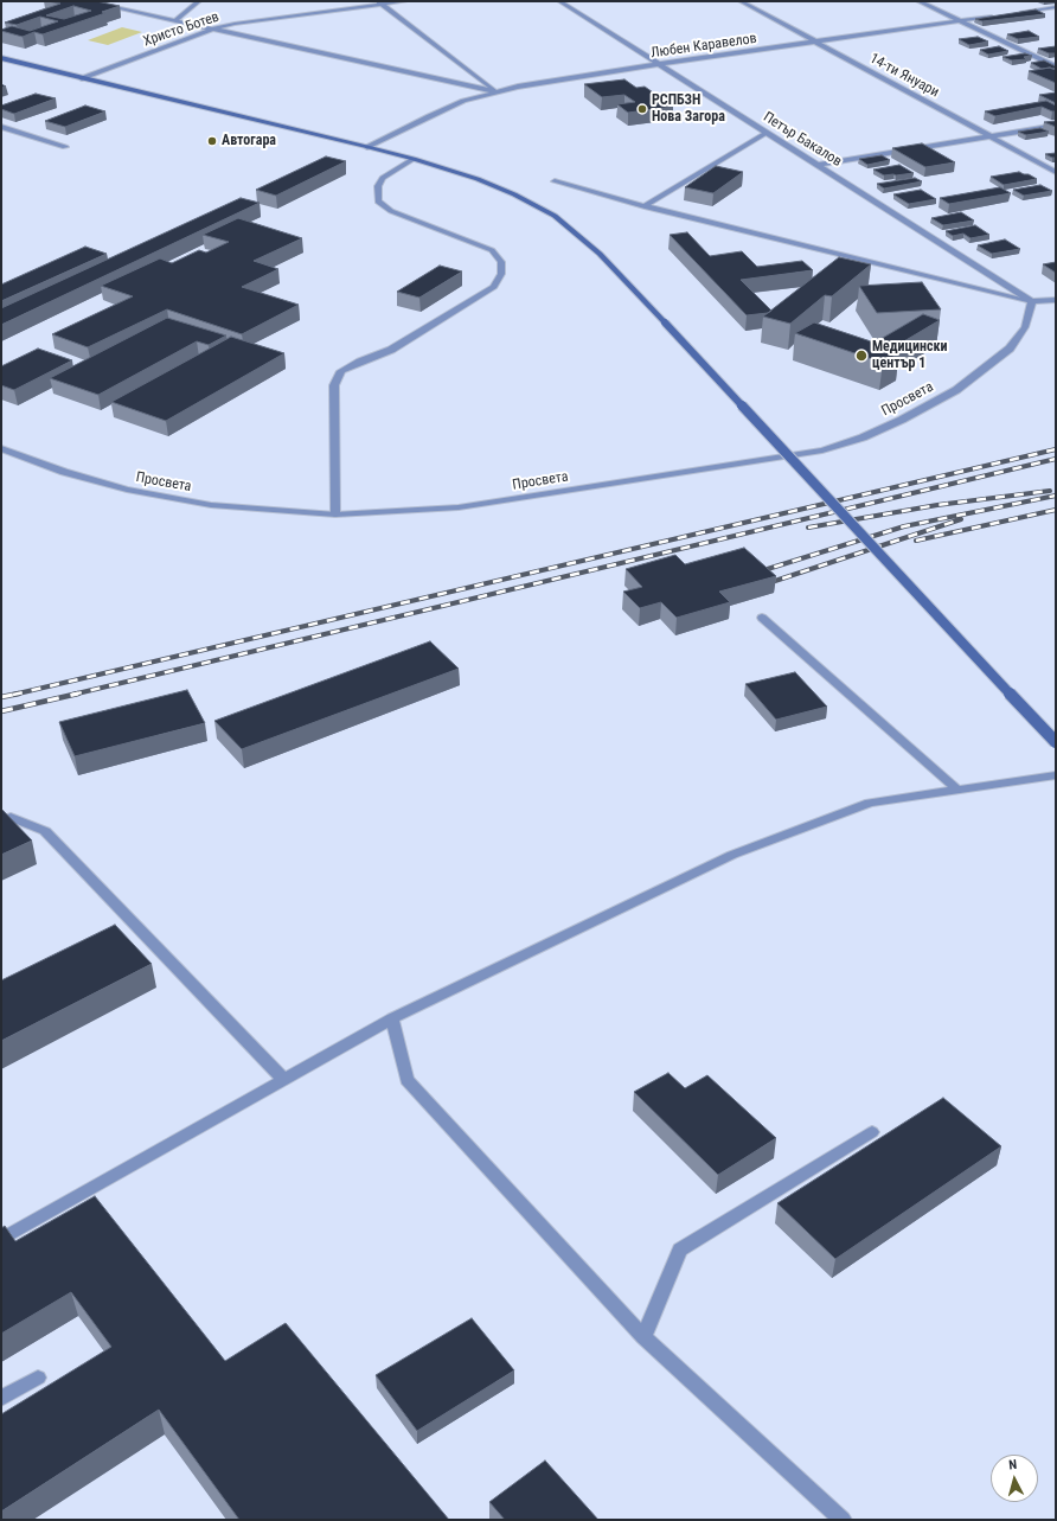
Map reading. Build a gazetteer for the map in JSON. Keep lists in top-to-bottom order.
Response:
{
  "streets": {
    "street": [
      "Христо Ботев",
      "Любен Каравелов",
      "14-ти Януари",
      "Петър Бакалов",
      "Просвета"
    ]
  },
  "crossings": [
    ["Любен Каравелов", "14-ти Януари"],
    ["Любен Каравелов", "Петър Бакалов"],
    ["Петър Бакалов", "Просвета"]
  ],
  "places": ["РСПБЗН Нова Загора", "Автогара", "Медицински център 1"],
  "north": "top"
}
